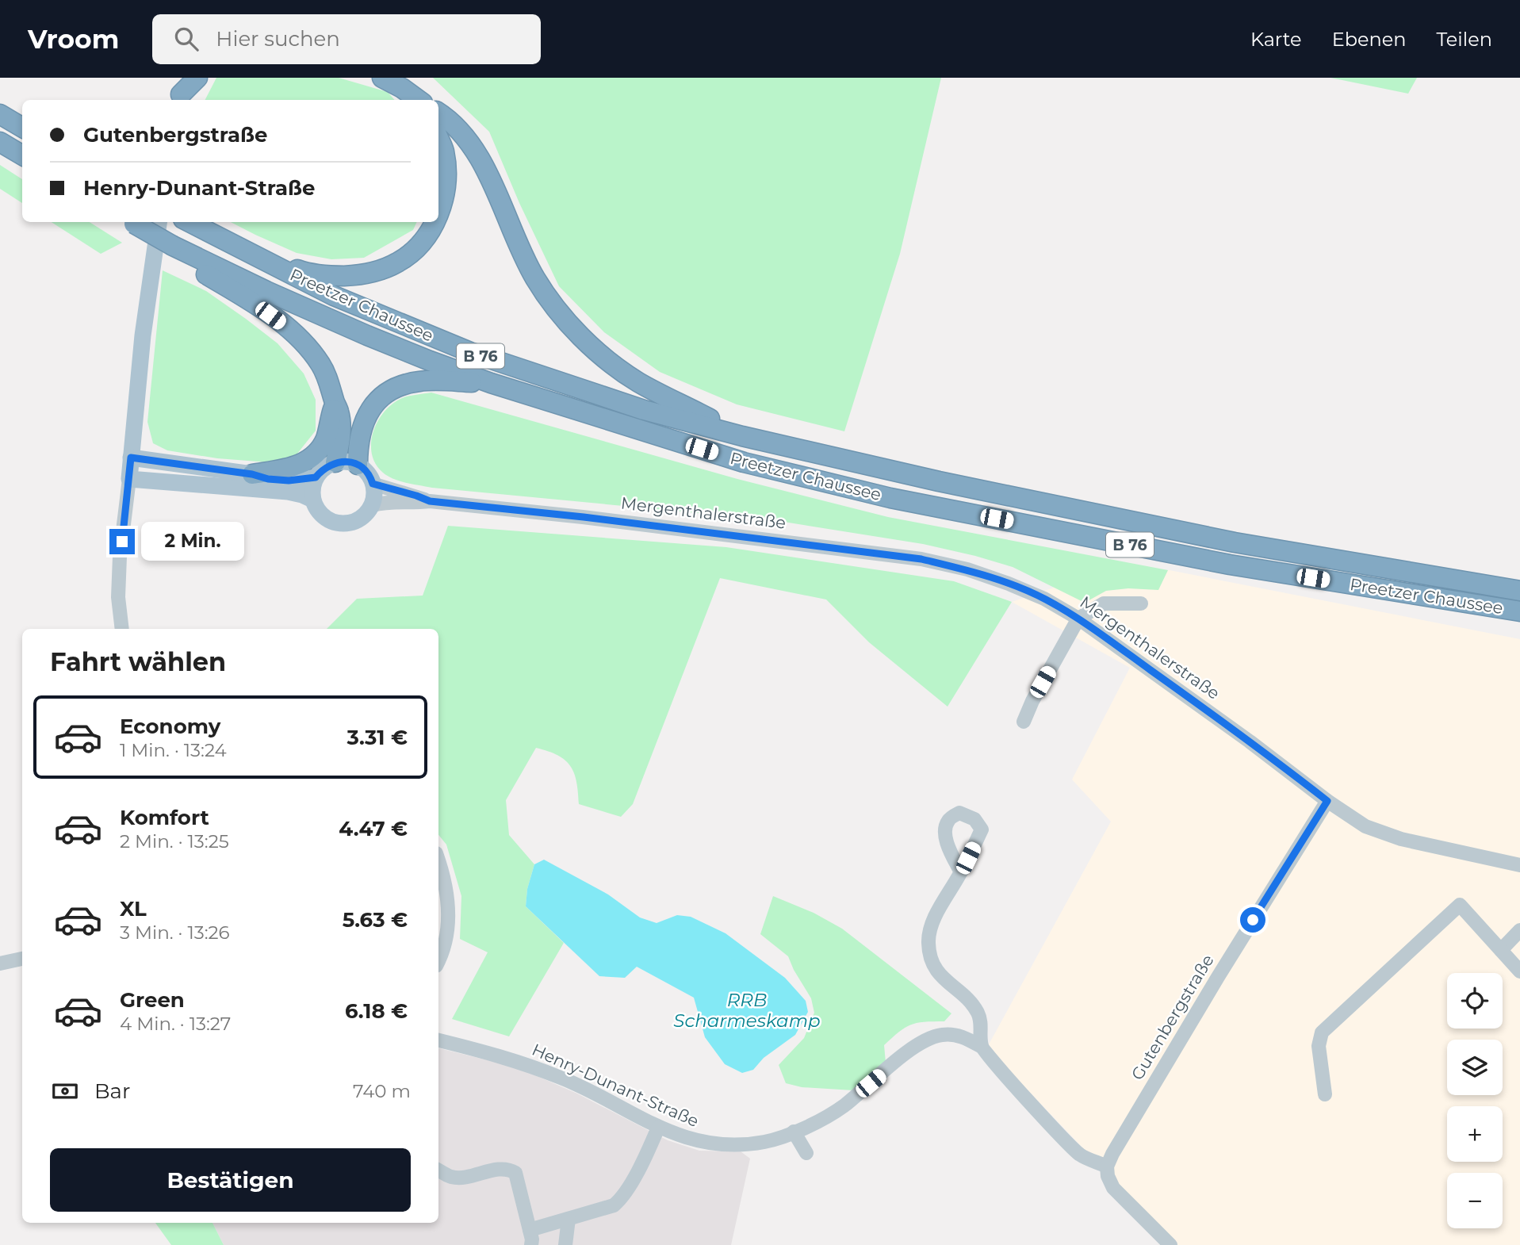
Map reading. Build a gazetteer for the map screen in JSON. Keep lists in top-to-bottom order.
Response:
{
  "streets": {
    "highway": ["Preetzer Chaussee", "B 76"],
    "street": ["Mergenthalerstraße", "Gutenbergstraße", "Henry-Dunant-Straße"]
  },
  "crossings": [
    ["Preetzer Chaussee", "B 76"],
    ["B 76", "Mergenthalerstraße"],
    ["Mergenthalerstraße", "Gutenbergstraße"]
  ],
  "water": ["RRB Scharmeskamp"],
  "page": {
    "header": "Vroom",
    "search": "Hier suchen",
    "nav": ["Karte", "Ebenen", "Teilen"],
    "banner": ["Gutenbergstraße", "Henry-Dunant-Straße"],
    "bubble": "2 Min.",
    "heading": "Fahrt wählen",
    "list": [
      {
        "name": "Economy",
        "note": "1 Min. · 13:24",
        "value": "3.31 €"
      },
      {
        "name": "Komfort",
        "note": "2 Min. · 13:25",
        "value": "4.47 €"
      },
      {
        "name": "XL",
        "note": "3 Min. · 13:26",
        "value": "5.63 €"
      },
      {
        "name": "Green",
        "note": "4 Min. · 13:27",
        "value": "6.18 €"
      }
    ],
    "map_buttons": ["+", "−"],
    "pay": ["Bar", "740 m"],
    "buttons": "Bestätigen"
  }
}
